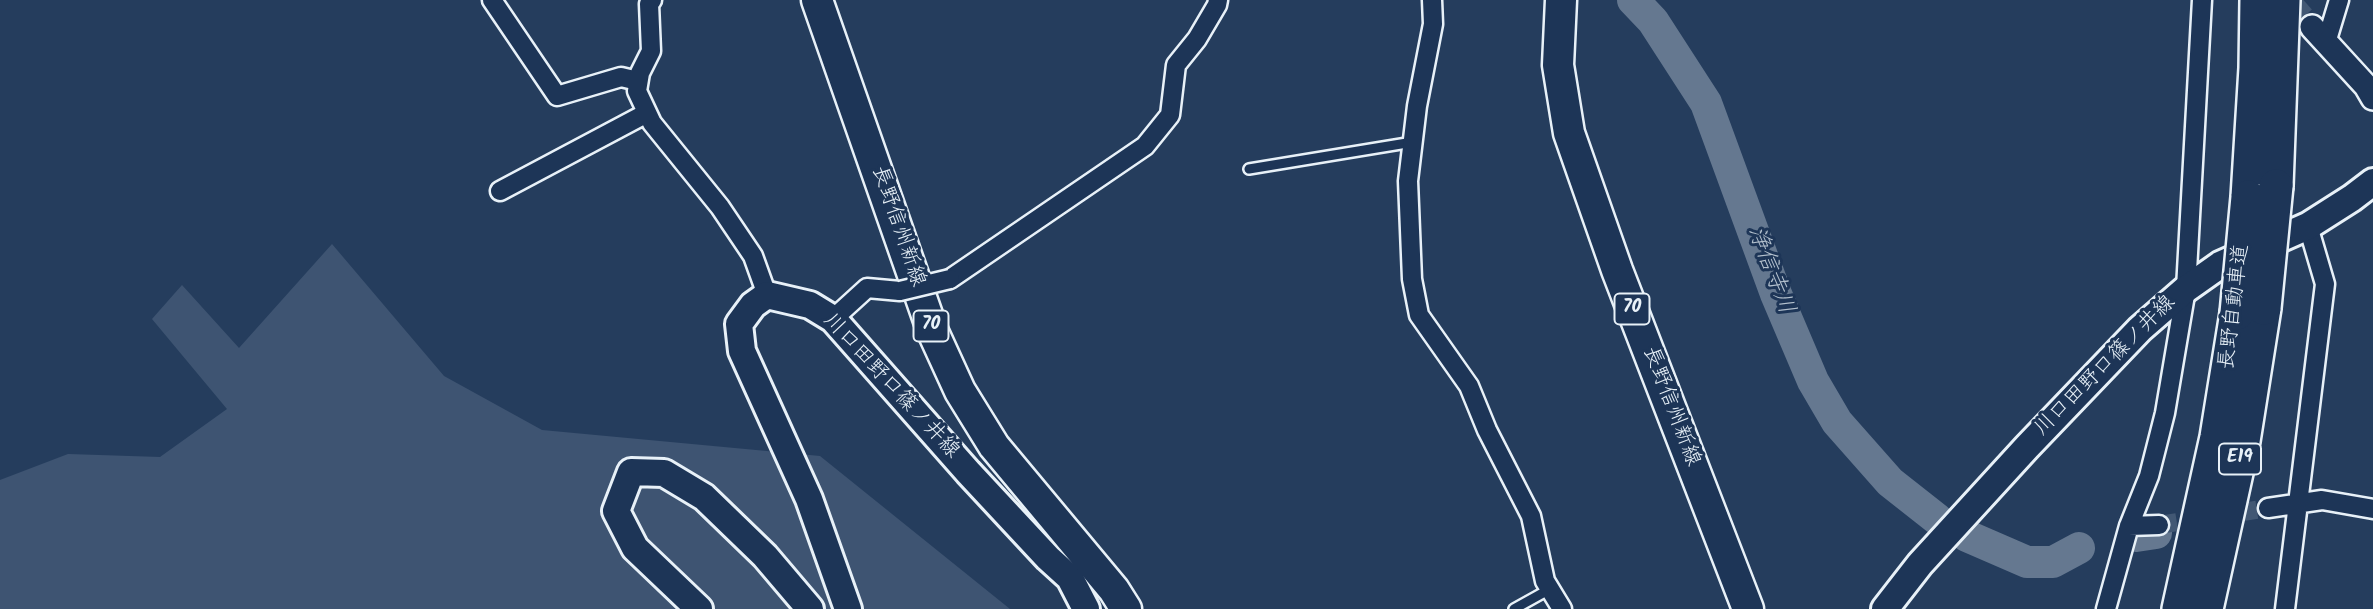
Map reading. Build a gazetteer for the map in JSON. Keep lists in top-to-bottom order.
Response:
{
  "streets": {
    "highway": ["長野自動車道", "E19"],
    "main road": ["長野信州新線", "70", "川口田野口篠ノ井線"]
  },
  "water": ["浄信寺川"]
}
